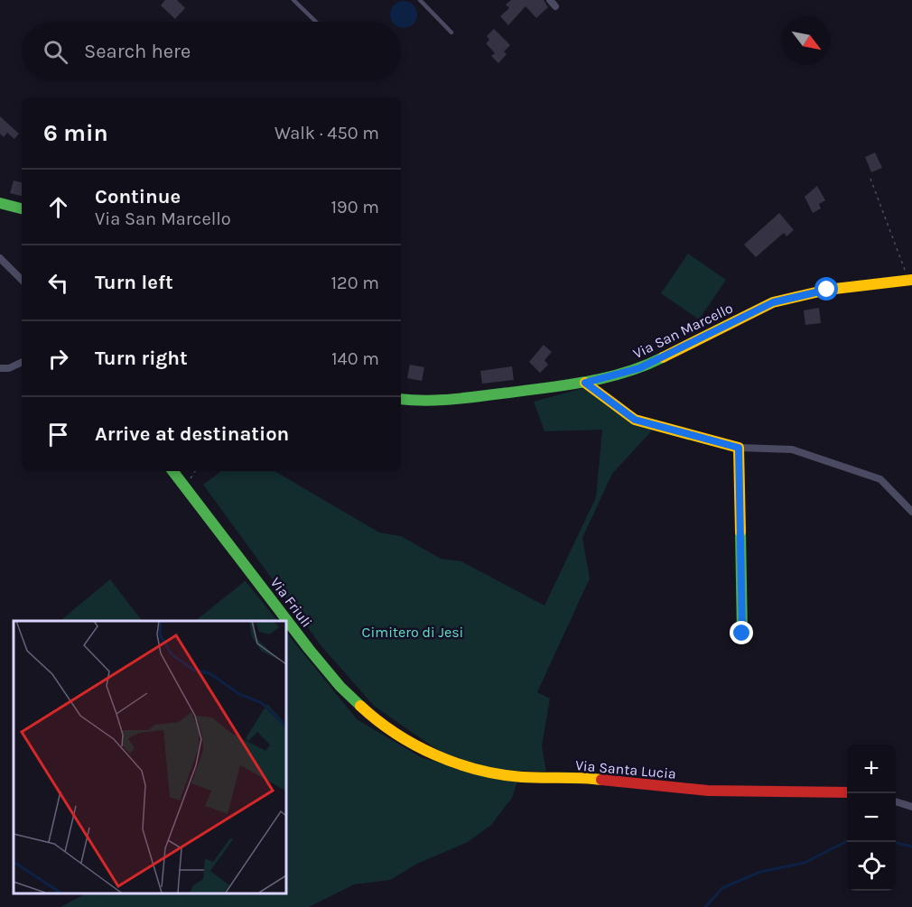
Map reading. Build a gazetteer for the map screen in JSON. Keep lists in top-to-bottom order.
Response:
{
  "streets": {
    "street": ["Via San Marcello", "Via Friuli", "Via Santa Lucia"]
  },
  "crossings": [
    ["Via Friuli", "Via Santa Lucia"]
  ],
  "parks": ["Cimitero di Jesi"],
  "north": "bottom right",
  "page": {
    "search": "Search here",
    "heading": ["6 min", "Walk · 450 m"],
    "list": [
      ["Continue", "Via San Marcello", "190 m"],
      ["Turn left", "120 m"],
      ["Turn right", "140 m"],
      "Arrive at destination"
    ],
    "map_buttons": ["+", "−"]
  }
}
